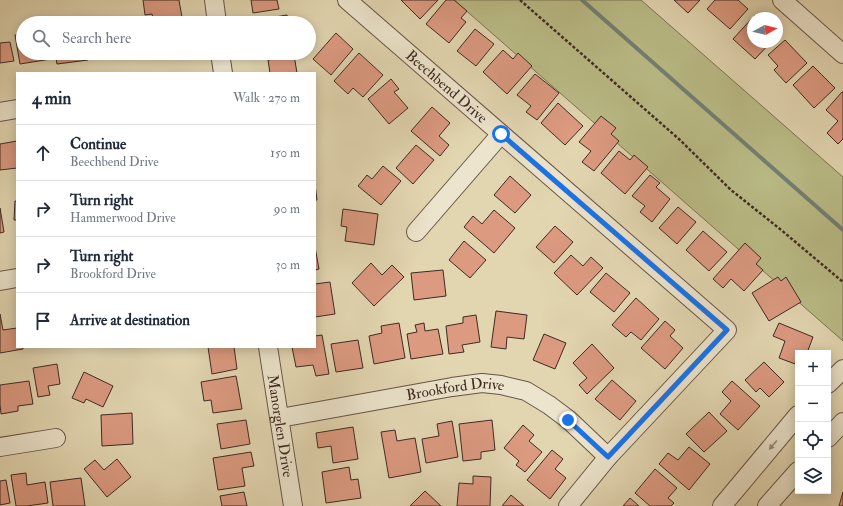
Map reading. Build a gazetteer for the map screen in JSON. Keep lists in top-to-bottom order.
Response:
{
  "streets": {
    "street": ["Beechbend Drive", "Brookford Drive", "Manorglen Drive"]
  },
  "crossings": [
    ["Beechbend Drive", "Brookford Drive"],
    ["Brookford Drive", "Manorglen Drive"]
  ],
  "north": "right",
  "page": {
    "search": "Search here",
    "heading": ["4 min", "Walk · 270 m"],
    "list": [
      ["Continue", "Beechbend Drive", "150 m"],
      ["Turn right", "Hammerwood Drive", "90 m"],
      ["Turn right", "Brookford Drive", "30 m"],
      "Arrive at destination"
    ],
    "map_buttons": ["+", "−"]
  }
}
